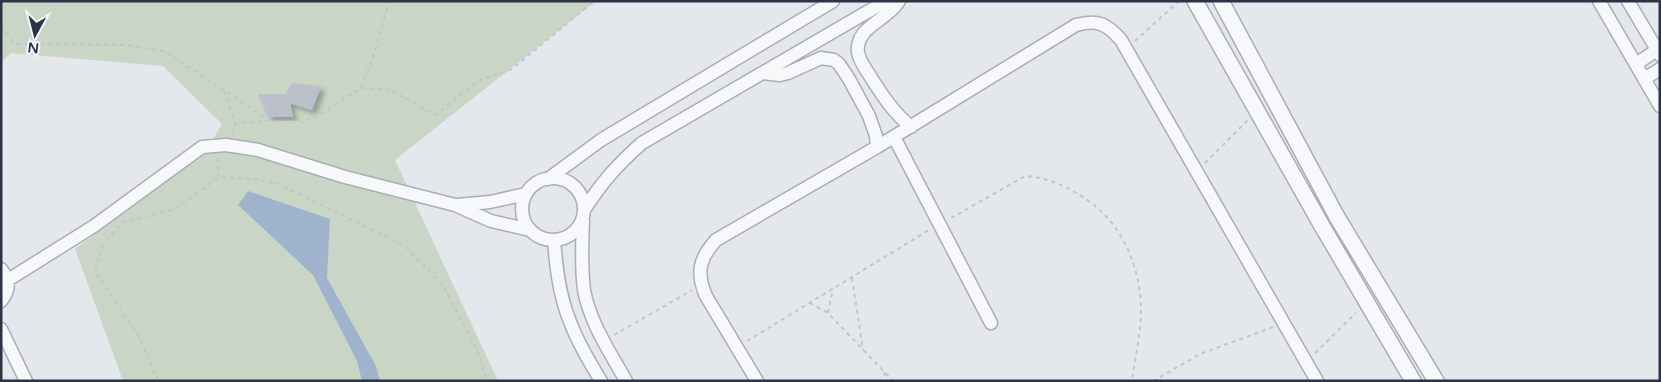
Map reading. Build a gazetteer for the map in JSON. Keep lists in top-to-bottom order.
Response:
{
  "north": "bottom"
}
